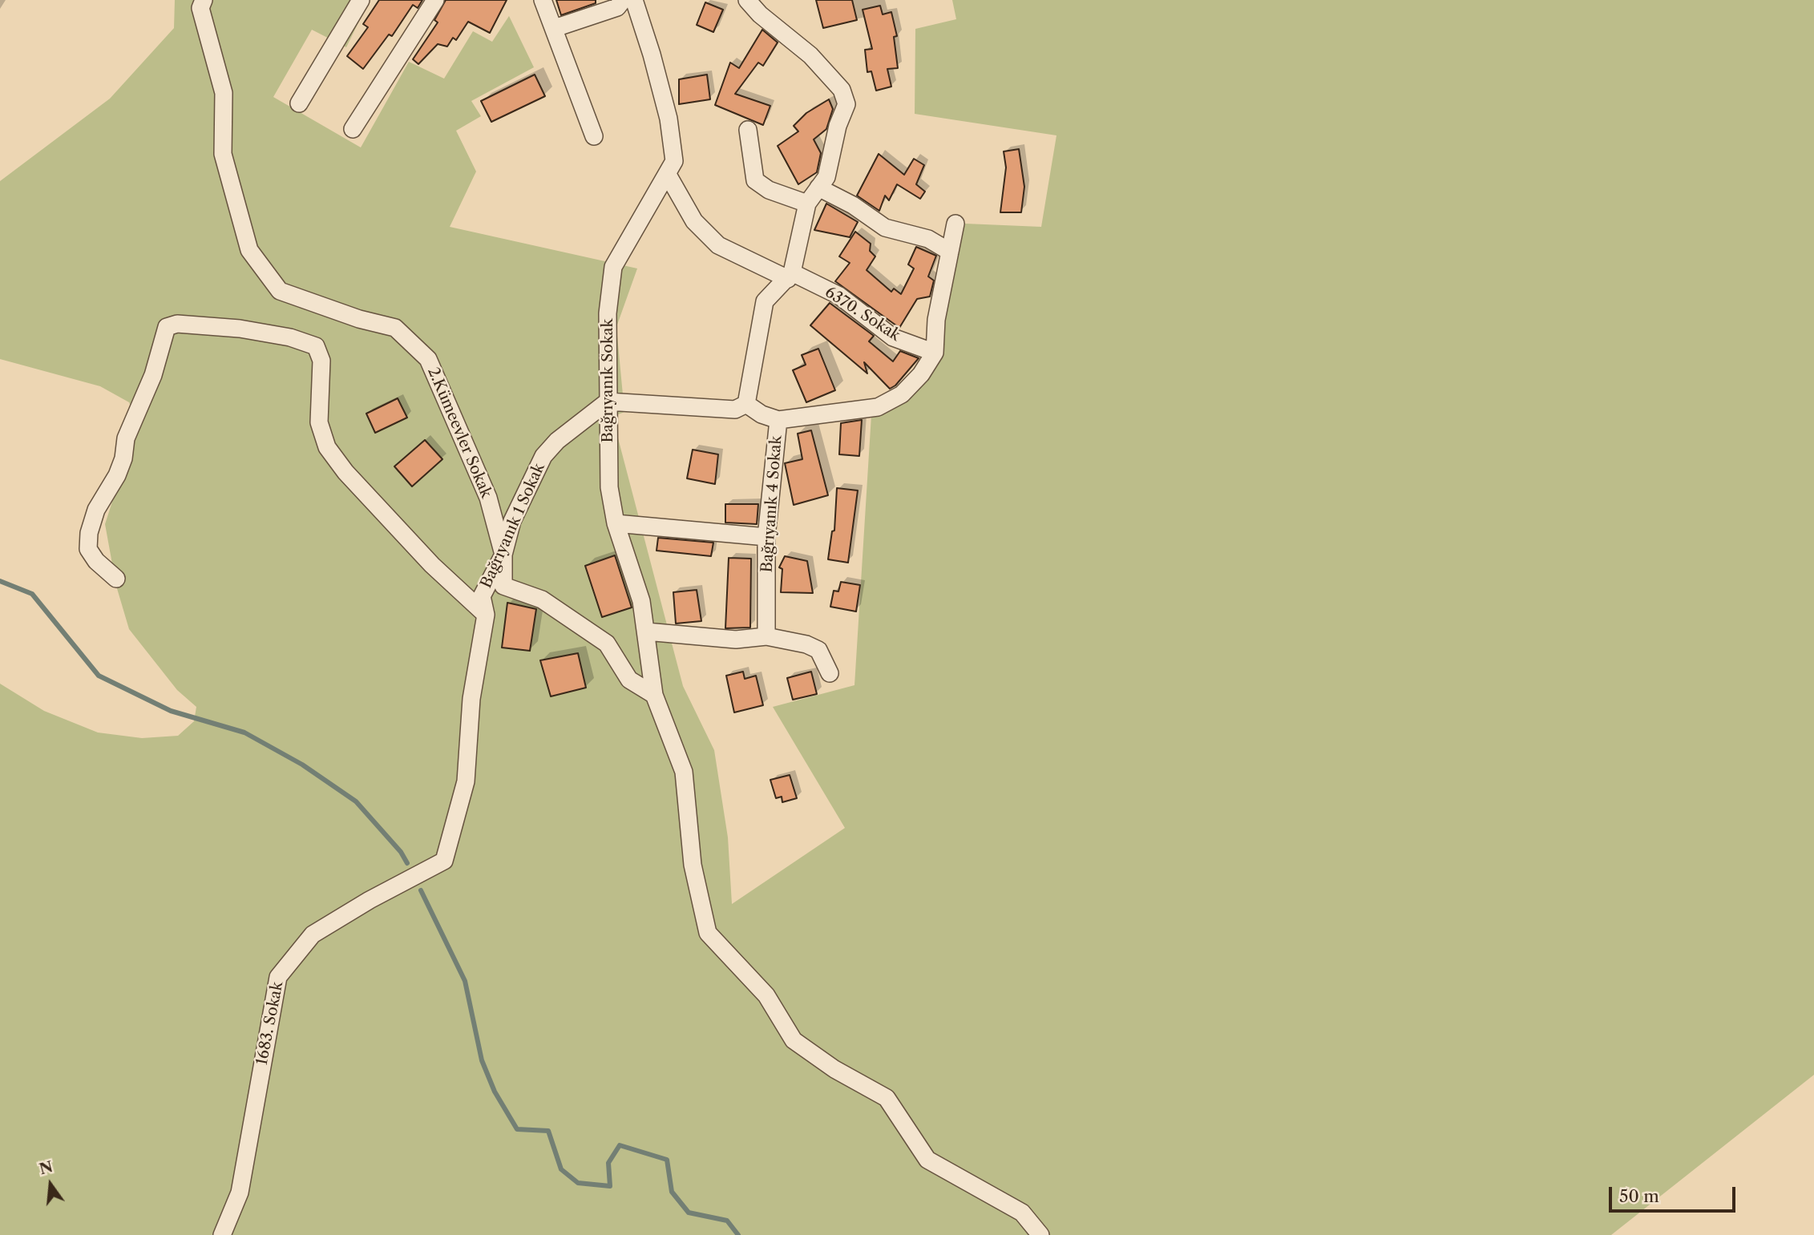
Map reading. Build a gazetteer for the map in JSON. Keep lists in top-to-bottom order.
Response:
{
  "streets": {
    "street": [
      "6370. Sokak",
      "Bağrıyanık Sokak",
      "2.Kümeevler Sokak",
      "Bağrıyanık 4 Sokak",
      "Bağrıyanık 1 Sokak",
      "1683. Sokak"
    ]
  },
  "crossings": [
    ["6370. Sokak", "Bağrıyanık Sokak"],
    ["Bağrıyanık Sokak", "2.Kümeevler Sokak"],
    ["Bağrıyanık Sokak", "Bağrıyanık 1 Sokak"],
    ["2.Kümeevler Sokak", "Bağrıyanık 1 Sokak"],
    ["Bağrıyanık 1 Sokak", "1683. Sokak"]
  ],
  "scale_bar": "50 m",
  "north": "top"
}
